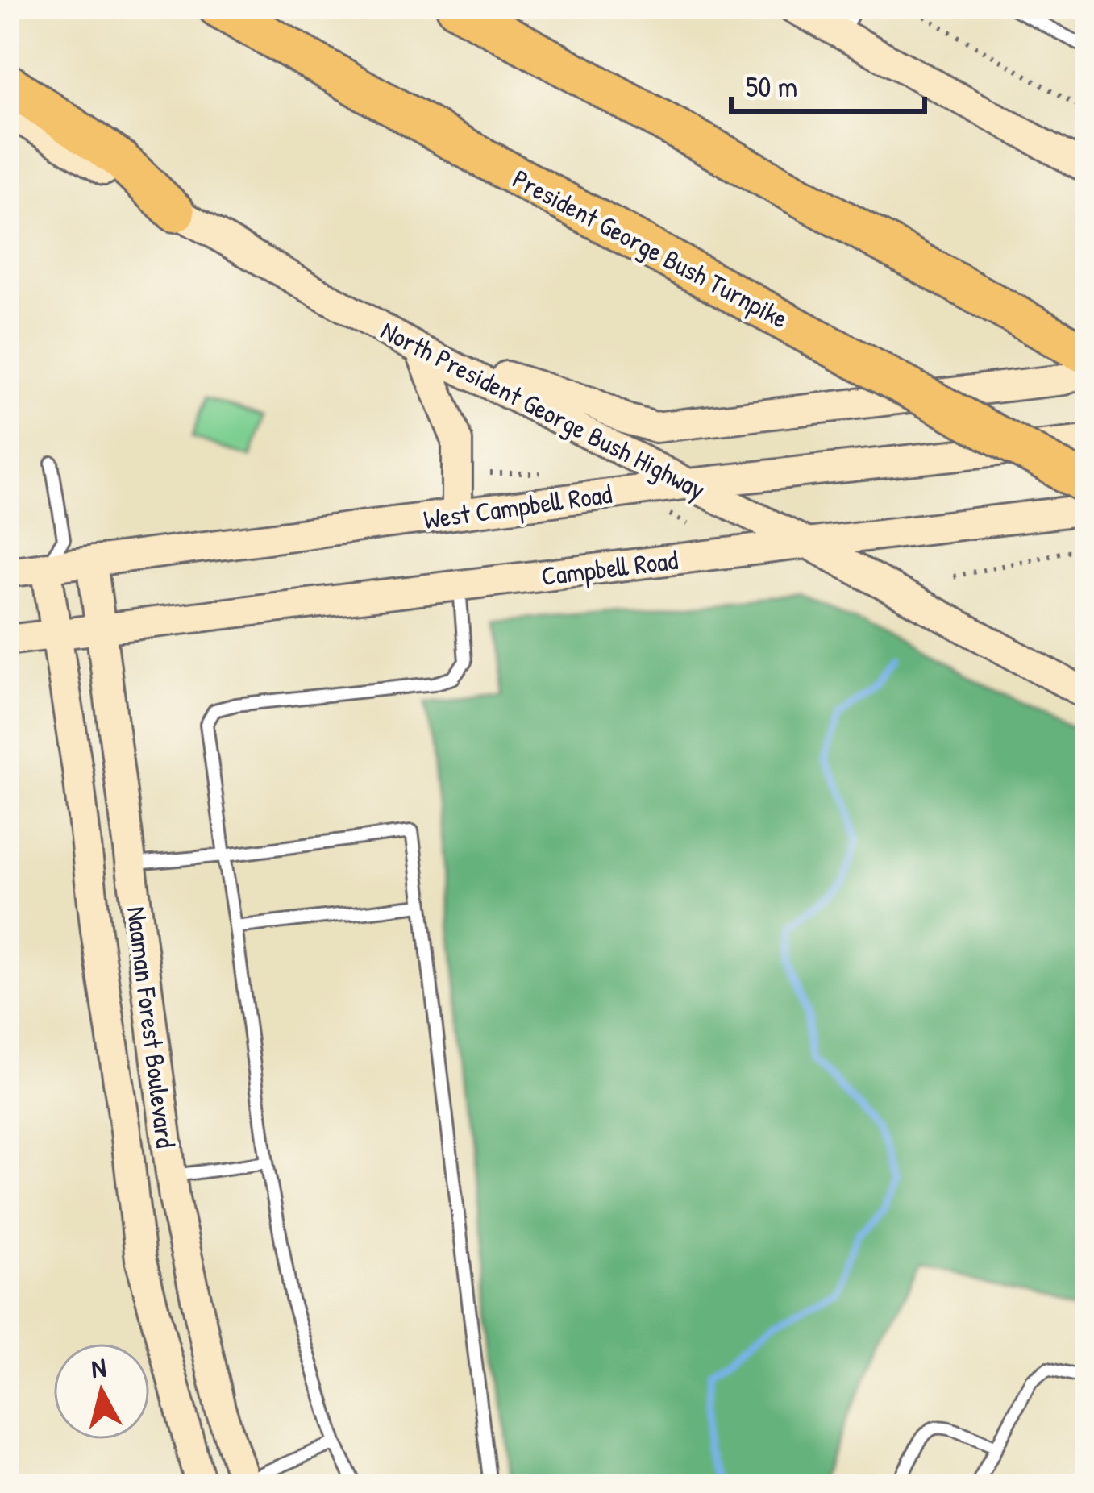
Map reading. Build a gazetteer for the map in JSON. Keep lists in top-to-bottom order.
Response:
{
  "streets": {
    "highway": ["President George Bush Turnpike"],
    "main road": [
      "North President George Bush Highway",
      "West Campbell Road",
      "Campbell Road",
      "Naaman Forest Boulevard"
    ]
  },
  "crossings": [
    ["North President George Bush Highway", "West Campbell Road"],
    ["North President George Bush Highway", "Campbell Road"],
    ["West Campbell Road", "Naaman Forest Boulevard"],
    ["Campbell Road", "Naaman Forest Boulevard"]
  ],
  "scale_bar": "50 m",
  "north": "top"
}
